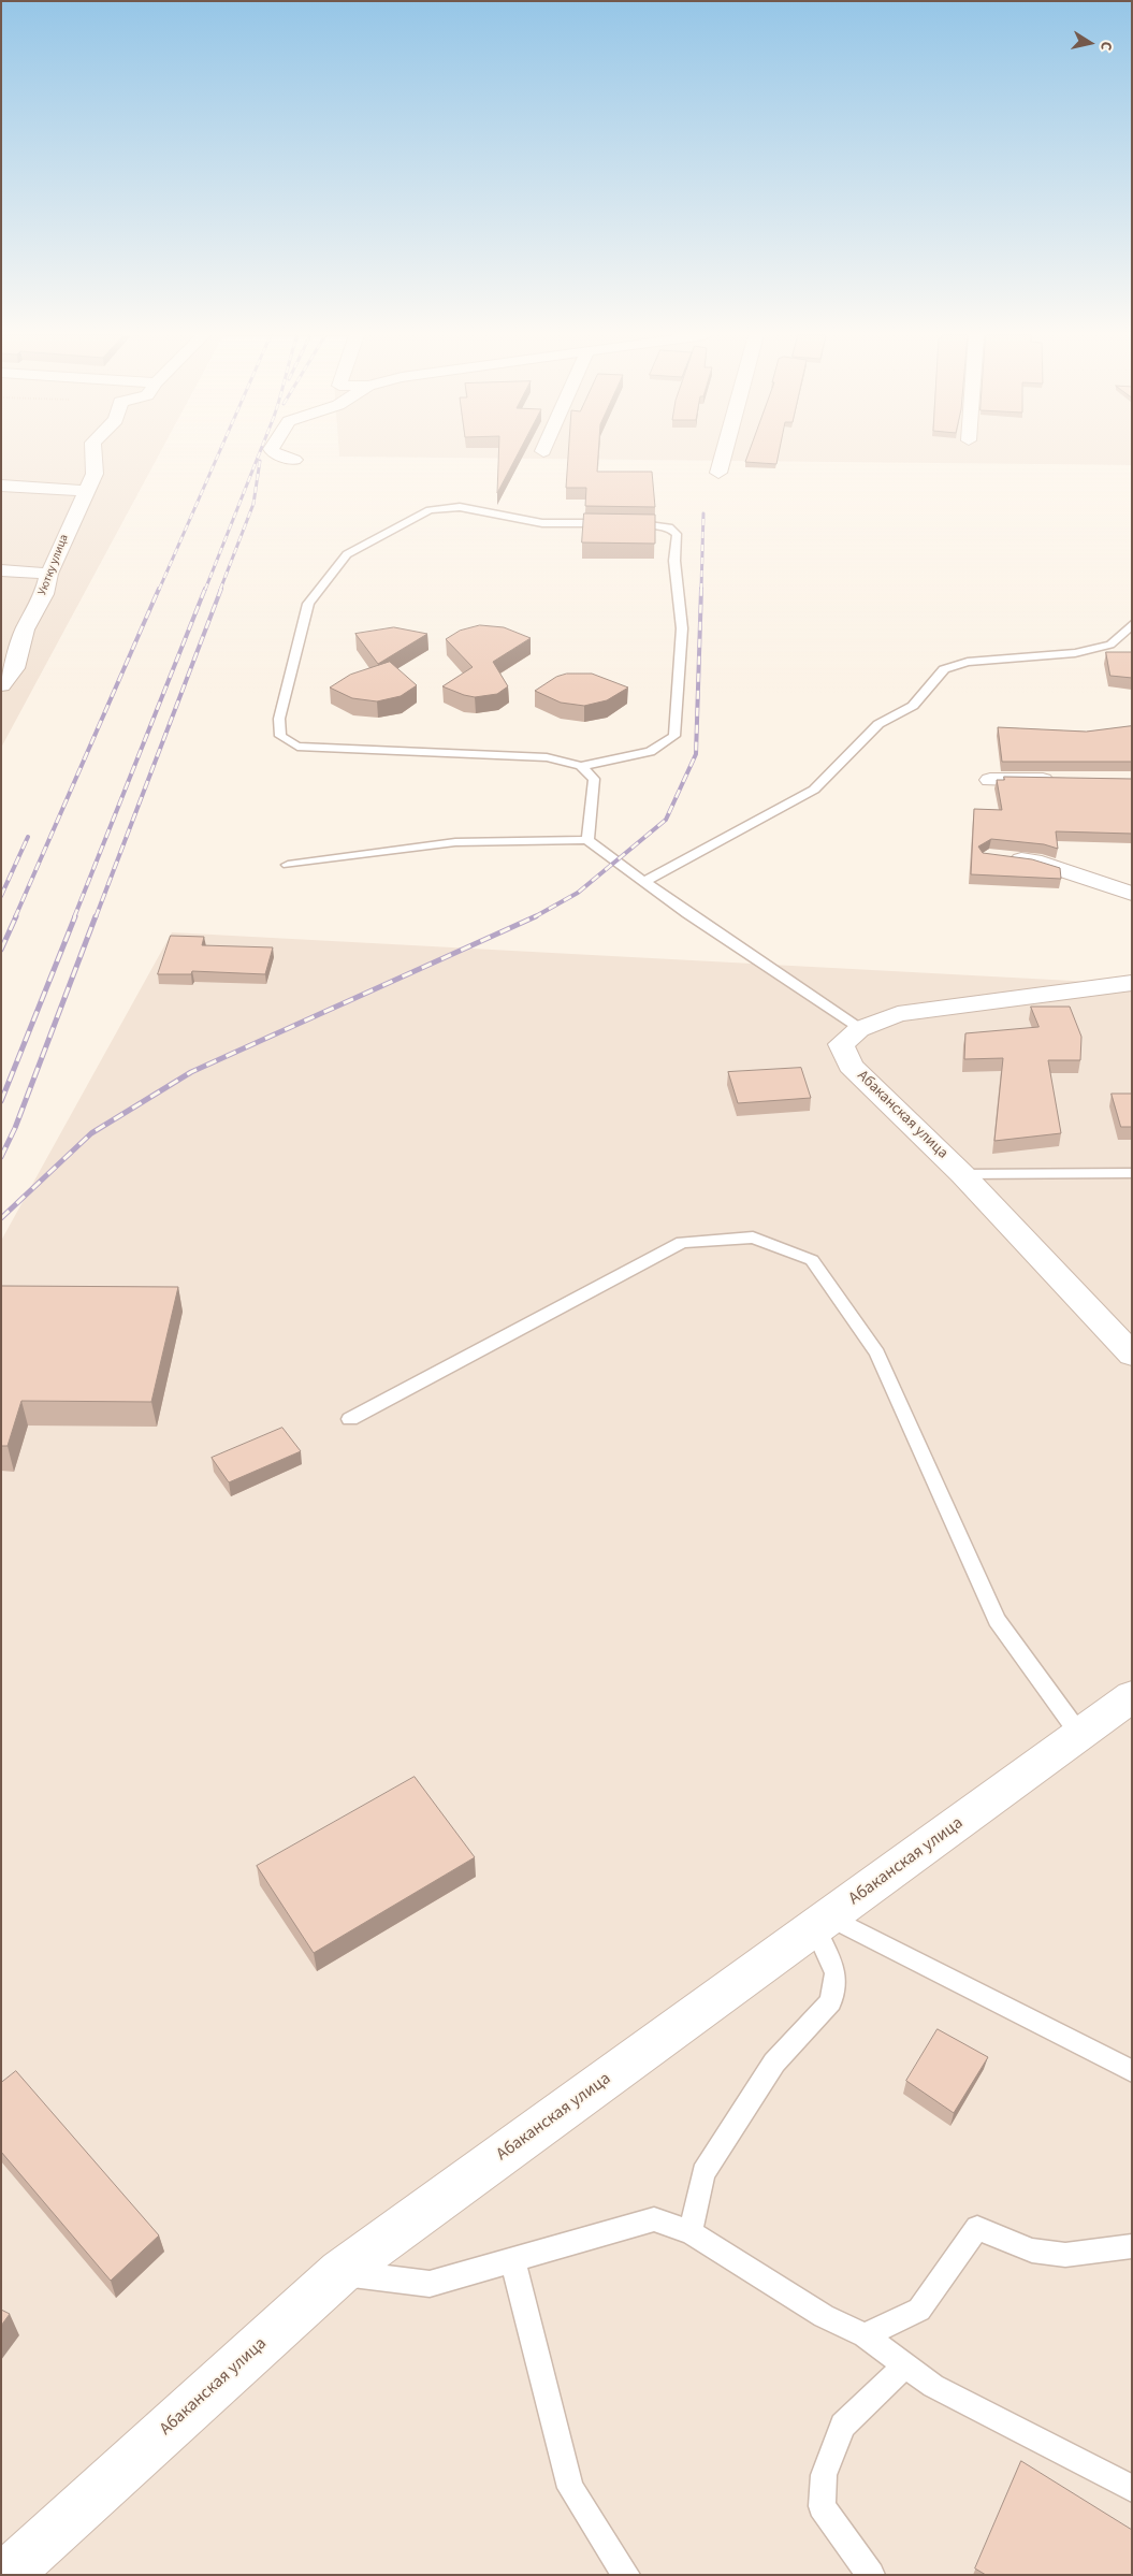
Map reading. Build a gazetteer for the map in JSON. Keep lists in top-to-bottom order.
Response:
{
  "streets": {
    "street": ["Уютку улица", "Абаканская улица"]
  },
  "north": "right"
}
